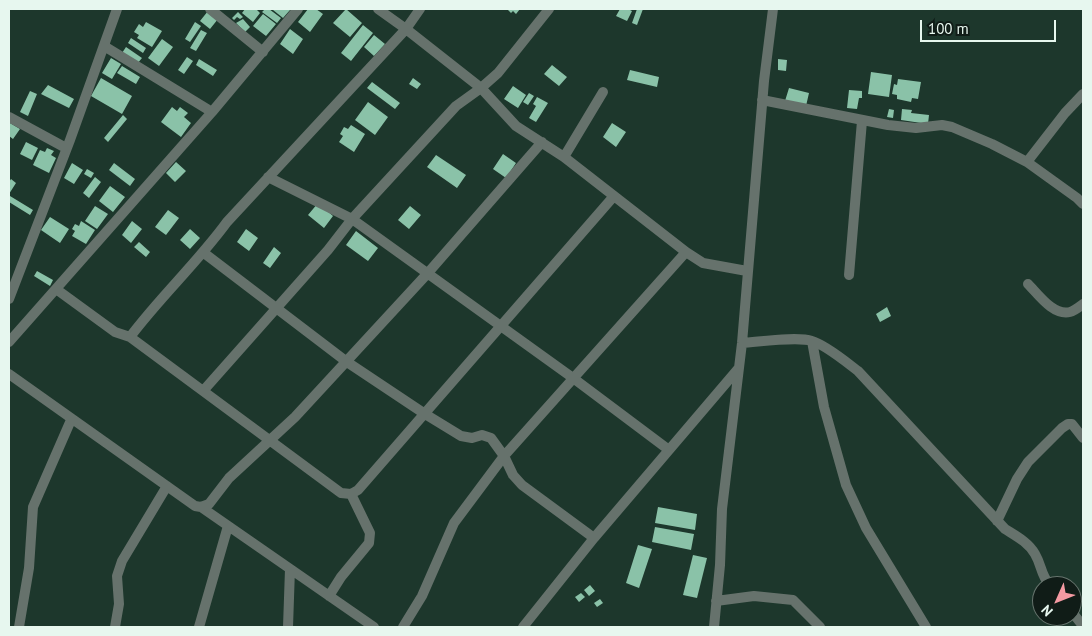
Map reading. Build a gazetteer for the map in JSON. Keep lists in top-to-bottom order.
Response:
{
  "scale_bar": "100 m",
  "north": "bottom left"
}
